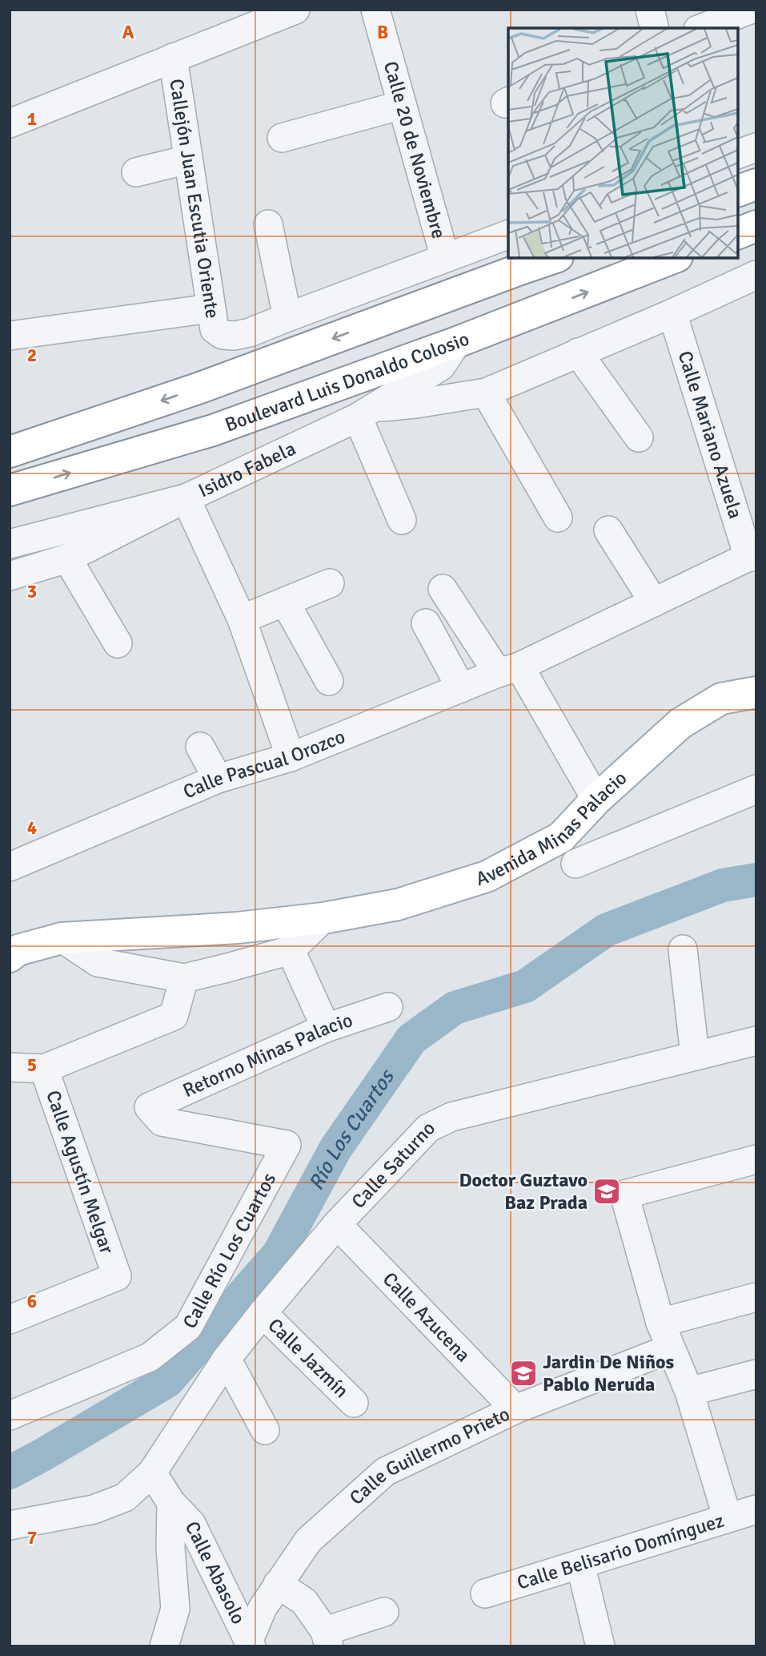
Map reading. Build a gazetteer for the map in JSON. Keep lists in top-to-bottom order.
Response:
{
  "streets": {
    "main road": ["Boulevard Luis Donaldo Colosio", "Avenida Minas Palacio"],
    "street": [
      "Calle 20 de Noviembre",
      "Callejón Juan Escutia Oriente",
      "Calle Mariano Azuela",
      "Isidro Fabela",
      "Calle Pascual Orozco",
      "Retorno Minas Palacio",
      "Calle Saturno",
      "Calle Agustín Melgar",
      "Calle Río Los Cuartos",
      "Calle Azucena",
      "Calle Jazmín",
      "Calle Guillermo Prieto",
      "Calle Belisario Domínguez",
      "Calle Abasolo"
    ]
  },
  "crossings": [
    ["Boulevard Luis Donaldo Colosio", "Isidro Fabela"],
    ["Calle Mariano Azuela", "Calle Pascual Orozco"],
    ["Retorno Minas Palacio", "Calle Río Los Cuartos"],
    ["Calle Saturno", "Calle Azucena"],
    ["Calle Saturno", "Calle Jazmín"],
    ["Calle Saturno", "Calle Abasolo"],
    ["Calle Azucena", "Calle Guillermo Prieto"],
    ["Calle Guillermo Prieto", "Calle Abasolo"]
  ],
  "water": ["Río Los Cuartos"],
  "places": {
    "school or university": ["Doctor Guztavo Baz Prada", "Jardin De Niños Pablo Neruda"]
  },
  "grid": {
    "columns": ["A", "B"],
    "rows": [
      "1",
      "2",
      "3",
      "4",
      "5",
      "6",
      "7"
    ]
  }
}
